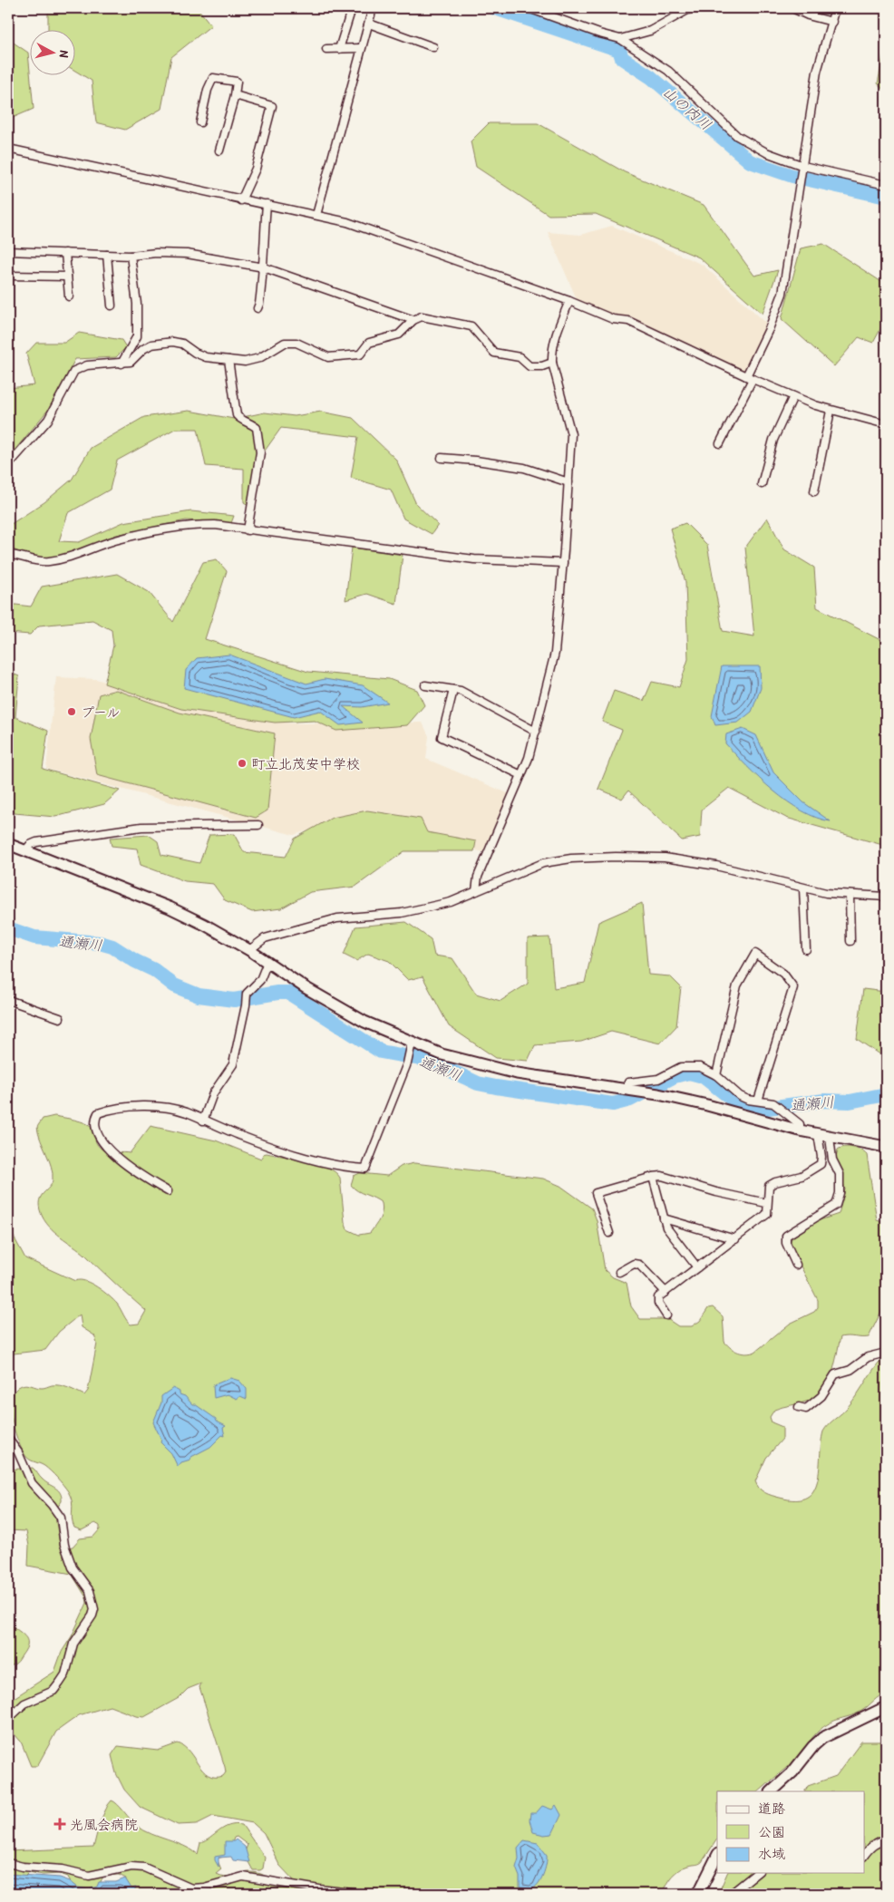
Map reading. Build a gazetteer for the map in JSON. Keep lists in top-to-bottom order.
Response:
{
  "water": ["山の内川", "通瀬川"],
  "places": {
    "other": ["プール", "町立北茂安中学校"],
    "health": ["光風会病院"]
  },
  "legend": ["道路", "公園", "水域"],
  "north": "right"
}
